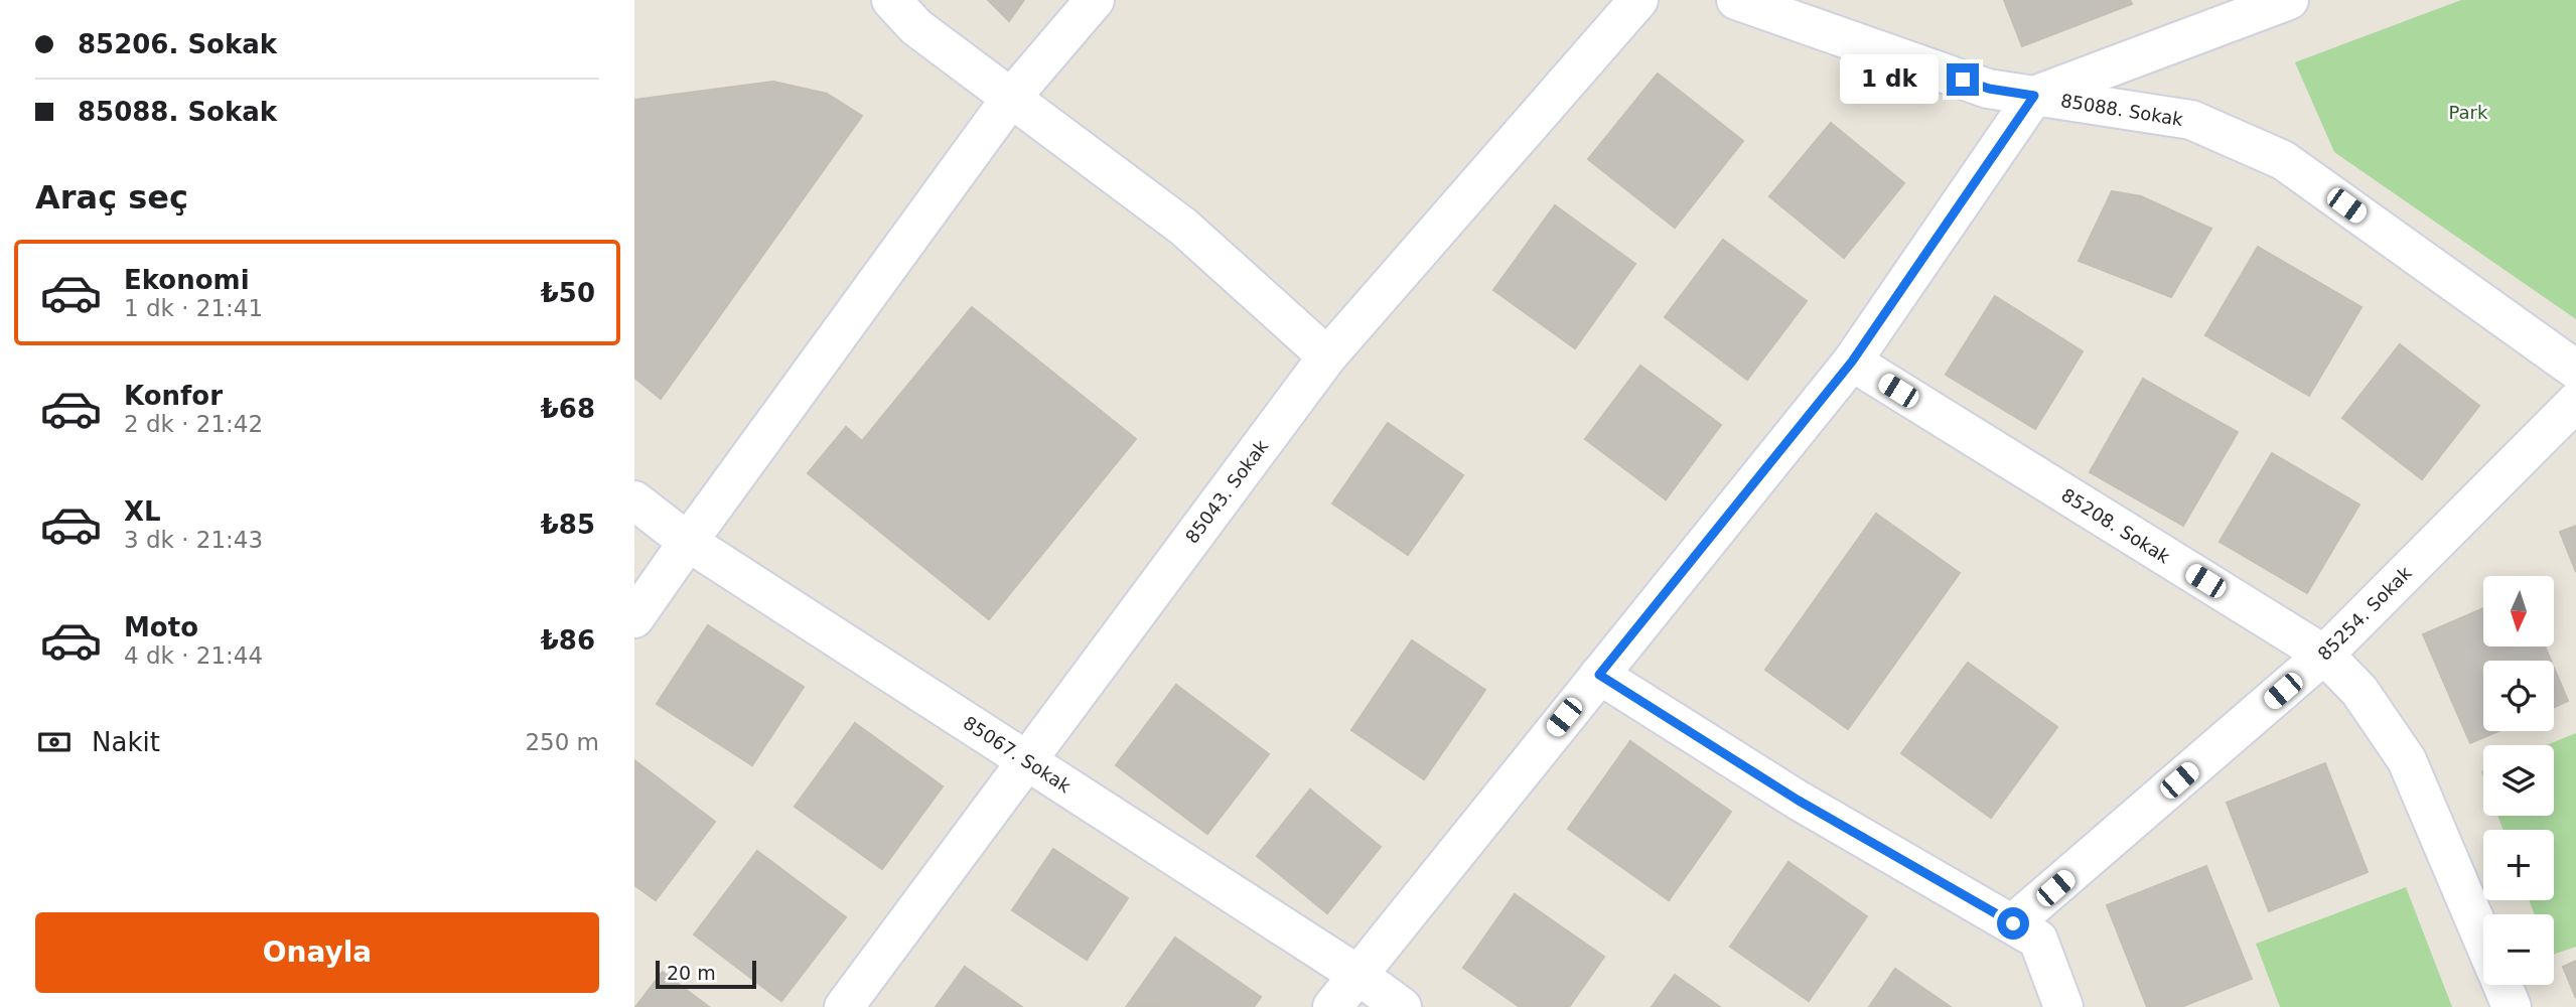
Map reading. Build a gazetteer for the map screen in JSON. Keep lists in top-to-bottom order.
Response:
{
  "streets": {
    "street": [
      "85088. Sokak",
      "85043. Sokak",
      "85208. Sokak",
      "85254. Sokak",
      "85067. Sokak"
    ]
  },
  "crossings": [
    ["85043. Sokak", "85067. Sokak"],
    ["85208. Sokak", "85254. Sokak"]
  ],
  "parks": ["Park"],
  "scale_bar": "20 m",
  "north": "bottom",
  "page": {
    "banner": ["85206. Sokak", "85088. Sokak"],
    "bubble": "1 dk",
    "heading": "Araç seç",
    "list": [
      {
        "name": "Ekonomi",
        "note": "1 dk · 21:41",
        "value": "₺50"
      },
      {
        "name": "Konfor",
        "note": "2 dk · 21:42",
        "value": "₺68"
      },
      {
        "name": "XL",
        "note": "3 dk · 21:43",
        "value": "₺85"
      },
      {
        "name": "Moto",
        "note": "4 dk · 21:44",
        "value": "₺86"
      }
    ],
    "map_buttons": ["+", "−"],
    "pay": ["Nakit", "250 m"],
    "buttons": "Onayla",
    "scale": "20 m"
  }
}
